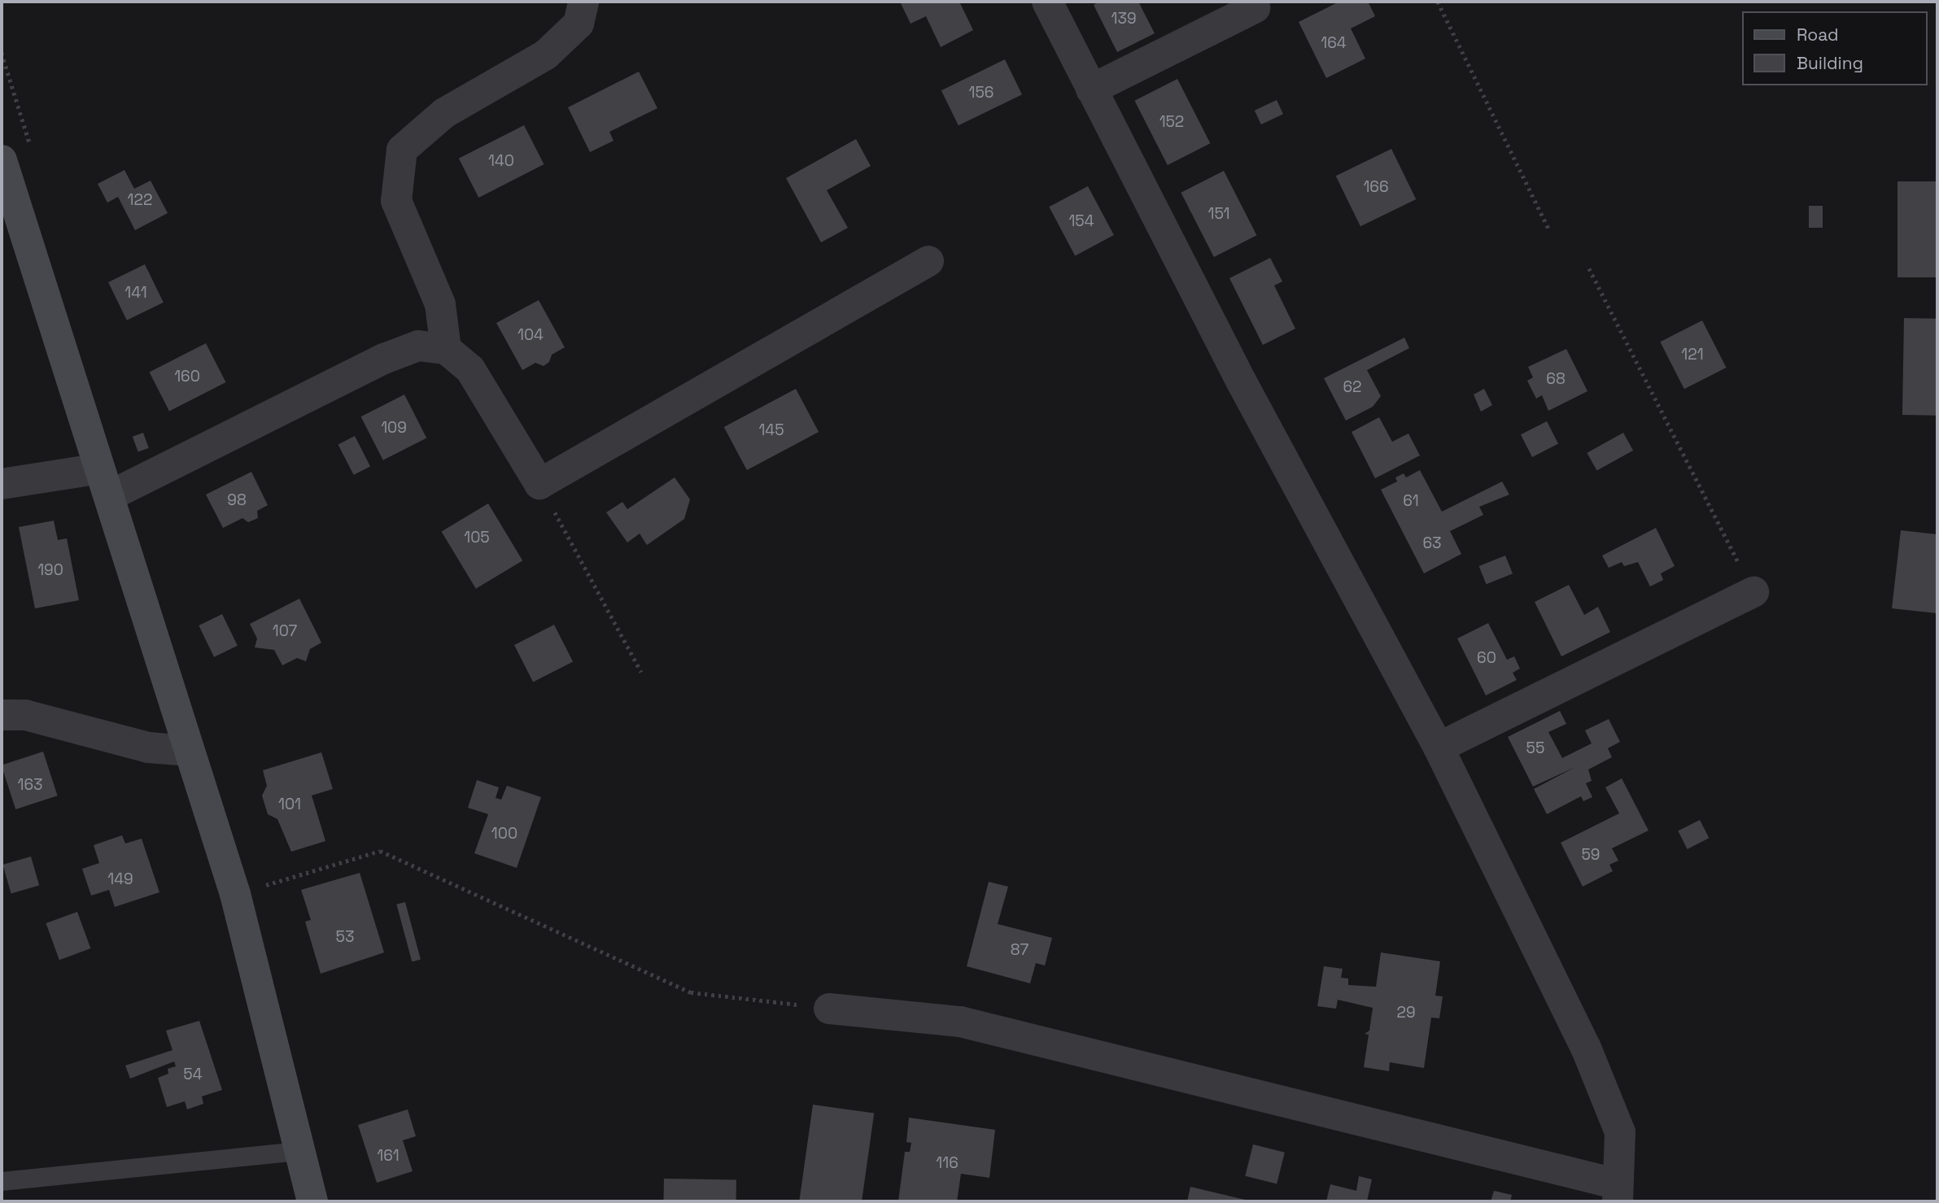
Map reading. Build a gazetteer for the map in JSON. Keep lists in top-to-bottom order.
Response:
{
  "house_numbers": [
    "139",
    "164",
    "156",
    "152",
    "140",
    "166",
    "122",
    "151",
    "154",
    "141",
    "104",
    "121",
    "160",
    "68",
    "62",
    "109",
    "145",
    "98",
    "61",
    "105",
    "63",
    "190",
    "107",
    "60",
    "55",
    "163",
    "101",
    "100",
    "59",
    "149",
    "53",
    "87",
    "29",
    "54",
    "161",
    "116"
  ],
  "legend": ["Road", "Building"]
}
